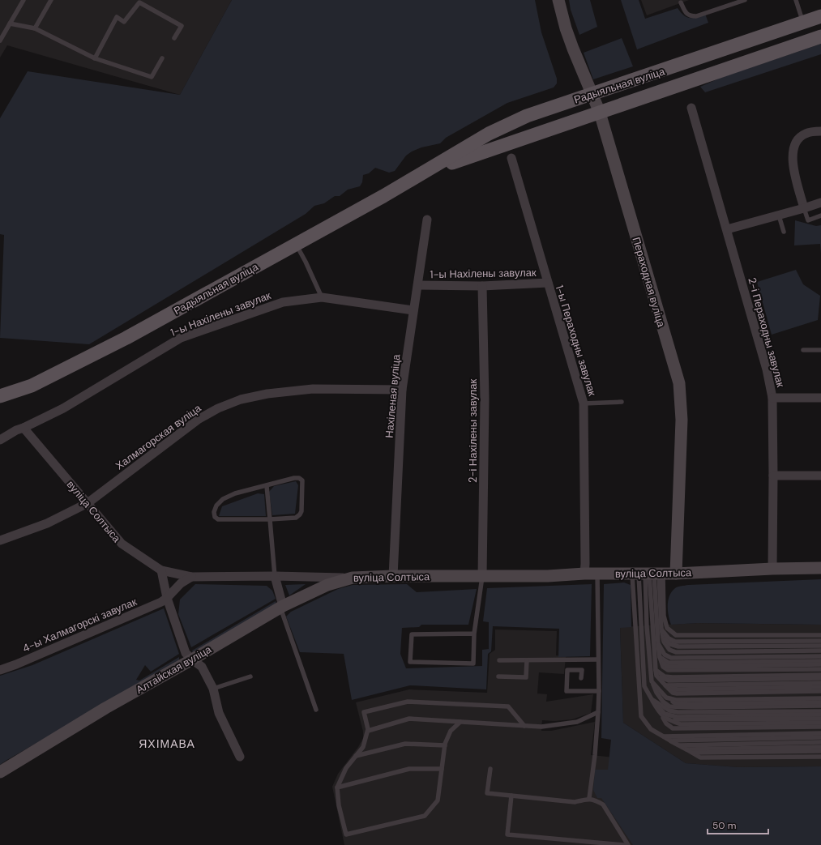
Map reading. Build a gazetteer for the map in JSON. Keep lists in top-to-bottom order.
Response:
{
  "streets": {
    "main road": [
      "Радыяльная вуліца",
      "Пераходная вуліца",
      "вуліца Солтыса",
      "Алтайская вуліца"
    ],
    "street": [
      "1-ы Нахілены завулак",
      "2-і Пераходны завулак",
      "1-ы Пераходны завулак",
      "Нахіленая вуліца",
      "2-і Нахілены завулак",
      "Халмагорская вуліца",
      "4-ы Халмагорскі завулак"
    ]
  },
  "crossings": [
    ["Радыяльная вуліца", "Пераходная вуліца"],
    ["1-ы Нахілены завулак", "1-ы Пераходны завулак"],
    ["1-ы Нахілены завулак", "Нахіленая вуліца"],
    ["1-ы Нахілены завулак", "2-і Нахілены завулак"],
    ["1-ы Нахілены завулак", "вуліца Солтыса"],
    ["Пераходная вуліца", "вуліца Солтыса"],
    ["2-і Пераходны завулак", "вуліца Солтыса"],
    ["1-ы Пераходны завулак", "вуліца Солтыса"],
    ["Нахіленая вуліца", "Халмагорская вуліца"],
    ["Нахіленая вуліца", "вуліца Солтыса"],
    ["2-і Нахілены завулак", "вуліца Солтыса"],
    ["Халмагорская вуліца", "вуліца Солтыса"],
    ["вуліца Солтыса", "4-ы Халмагорскі завулак"],
    ["вуліца Солтыса", "Алтайская вуліца"]
  ],
  "districts": ["ЯХІМАВА"],
  "scale_bar": "50 m"
}
